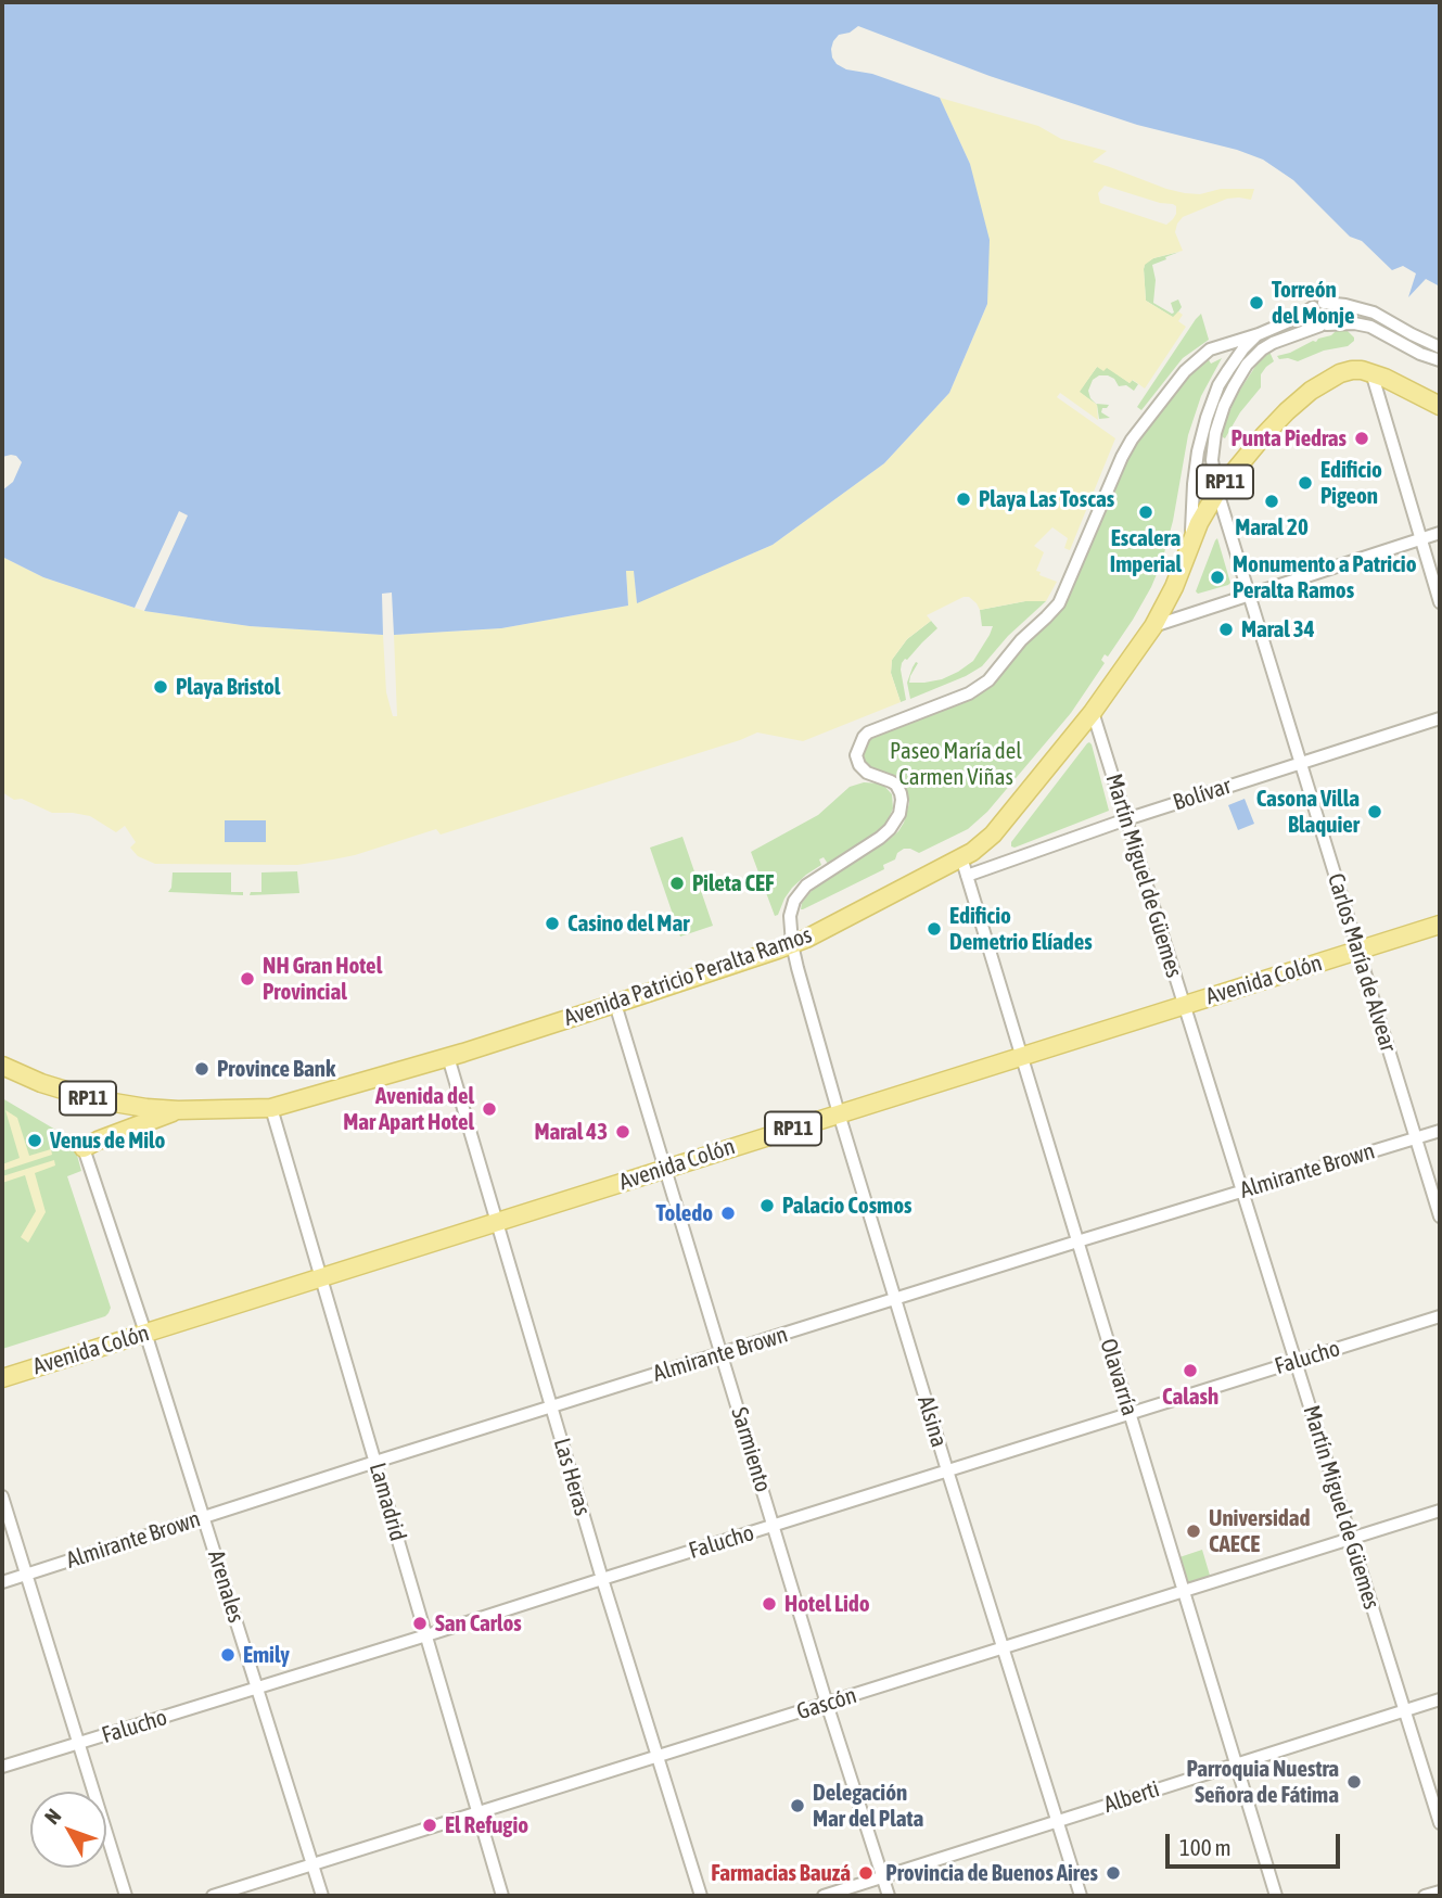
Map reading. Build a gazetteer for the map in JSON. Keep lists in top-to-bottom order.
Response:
{
  "streets": {
    "main road": ["RP11", "Avenida Patricio Peralta Ramos", "Avenida Colón"],
    "street": [
      "Bolívar",
      "Martín Miguel de Güemes",
      "Carlos María de Alvear",
      "Almirante Brown",
      "Falucho",
      "Olavarría",
      "Alsina",
      "Sarmiento",
      "Las Heras",
      "Lamadrid",
      "Arenales",
      "Gascón",
      "Alberti"
    ]
  },
  "crossings": [
    ["RP11", "Avenida Patricio Peralta Ramos"],
    ["RP11", "Arenales"],
    ["Bolívar", "Martín Miguel de Güemes"],
    ["Bolívar", "Carlos María de Alvear"],
    ["Bolívar", "Olavarría"],
    ["Martín Miguel de Güemes", "Avenida Patricio Peralta Ramos"],
    ["Martín Miguel de Güemes", "Avenida Colón"],
    ["Martín Miguel de Güemes", "Almirante Brown"],
    ["Martín Miguel de Güemes", "Falucho"],
    ["Martín Miguel de Güemes", "Gascón"],
    ["Martín Miguel de Güemes", "Alberti"],
    ["Carlos María de Alvear", "Avenida Patricio Peralta Ramos"],
    ["Carlos María de Alvear", "Avenida Colón"],
    ["Carlos María de Alvear", "Almirante Brown"],
    ["Avenida Patricio Peralta Ramos", "Olavarría"],
    ["Avenida Patricio Peralta Ramos", "Alsina"],
    ["Avenida Patricio Peralta Ramos", "Sarmiento"],
    ["Avenida Patricio Peralta Ramos", "Las Heras"],
    ["Avenida Patricio Peralta Ramos", "Lamadrid"],
    ["Avenida Colón", "Olavarría"],
    ["Avenida Colón", "Alsina"],
    ["Avenida Colón", "Sarmiento"],
    ["Avenida Colón", "Las Heras"],
    ["Avenida Colón", "Lamadrid"],
    ["Avenida Colón", "Arenales"],
    ["Almirante Brown", "Olavarría"],
    ["Almirante Brown", "Alsina"],
    ["Almirante Brown", "Sarmiento"],
    ["Almirante Brown", "Las Heras"],
    ["Almirante Brown", "Lamadrid"],
    ["Almirante Brown", "Arenales"],
    ["Falucho", "Olavarría"],
    ["Falucho", "Alsina"],
    ["Falucho", "Sarmiento"],
    ["Falucho", "Las Heras"],
    ["Falucho", "Lamadrid"],
    ["Falucho", "Arenales"],
    ["Olavarría", "Gascón"],
    ["Olavarría", "Alberti"],
    ["Alsina", "Gascón"],
    ["Alsina", "Alberti"],
    ["Sarmiento", "Gascón"],
    ["Sarmiento", "Alberti"],
    ["Las Heras", "Gascón"],
    ["Lamadrid", "Gascón"],
    ["Arenales", "Gascón"]
  ],
  "parks": ["Paseo María del Carmen Viñas"],
  "places": [
    "Torreón del Monje",
    "Punta Piedras",
    "Edificio Pigeon",
    "Playa Las Toscas",
    "Maral 20",
    "Escalera Imperial",
    "Monumento a Patricio Peralta Ramos",
    "Maral 34",
    "Playa Bristol",
    "Casona Villa Blaquier",
    "Pileta CEF",
    "Casino del Mar",
    "Edificio Demetrio Elíades",
    "NH Gran Hotel Provincial",
    "Province Bank",
    "Avenida del Mar Apart Hotel",
    "Maral 43",
    "Venus de Milo",
    "Palacio Cosmos",
    "Toledo",
    "Calash",
    "Universidad CAECE",
    "Hotel Lido",
    "San Carlos",
    "Emily",
    "Parroquia Nuestra Señora de Fátima",
    "Delegación Mar del Plata",
    "El Refugio",
    "Farmacias Bauzá",
    "Provincia de Buenos Aires"
  ],
  "scale_bar": "100 m",
  "north": "top left"
}
